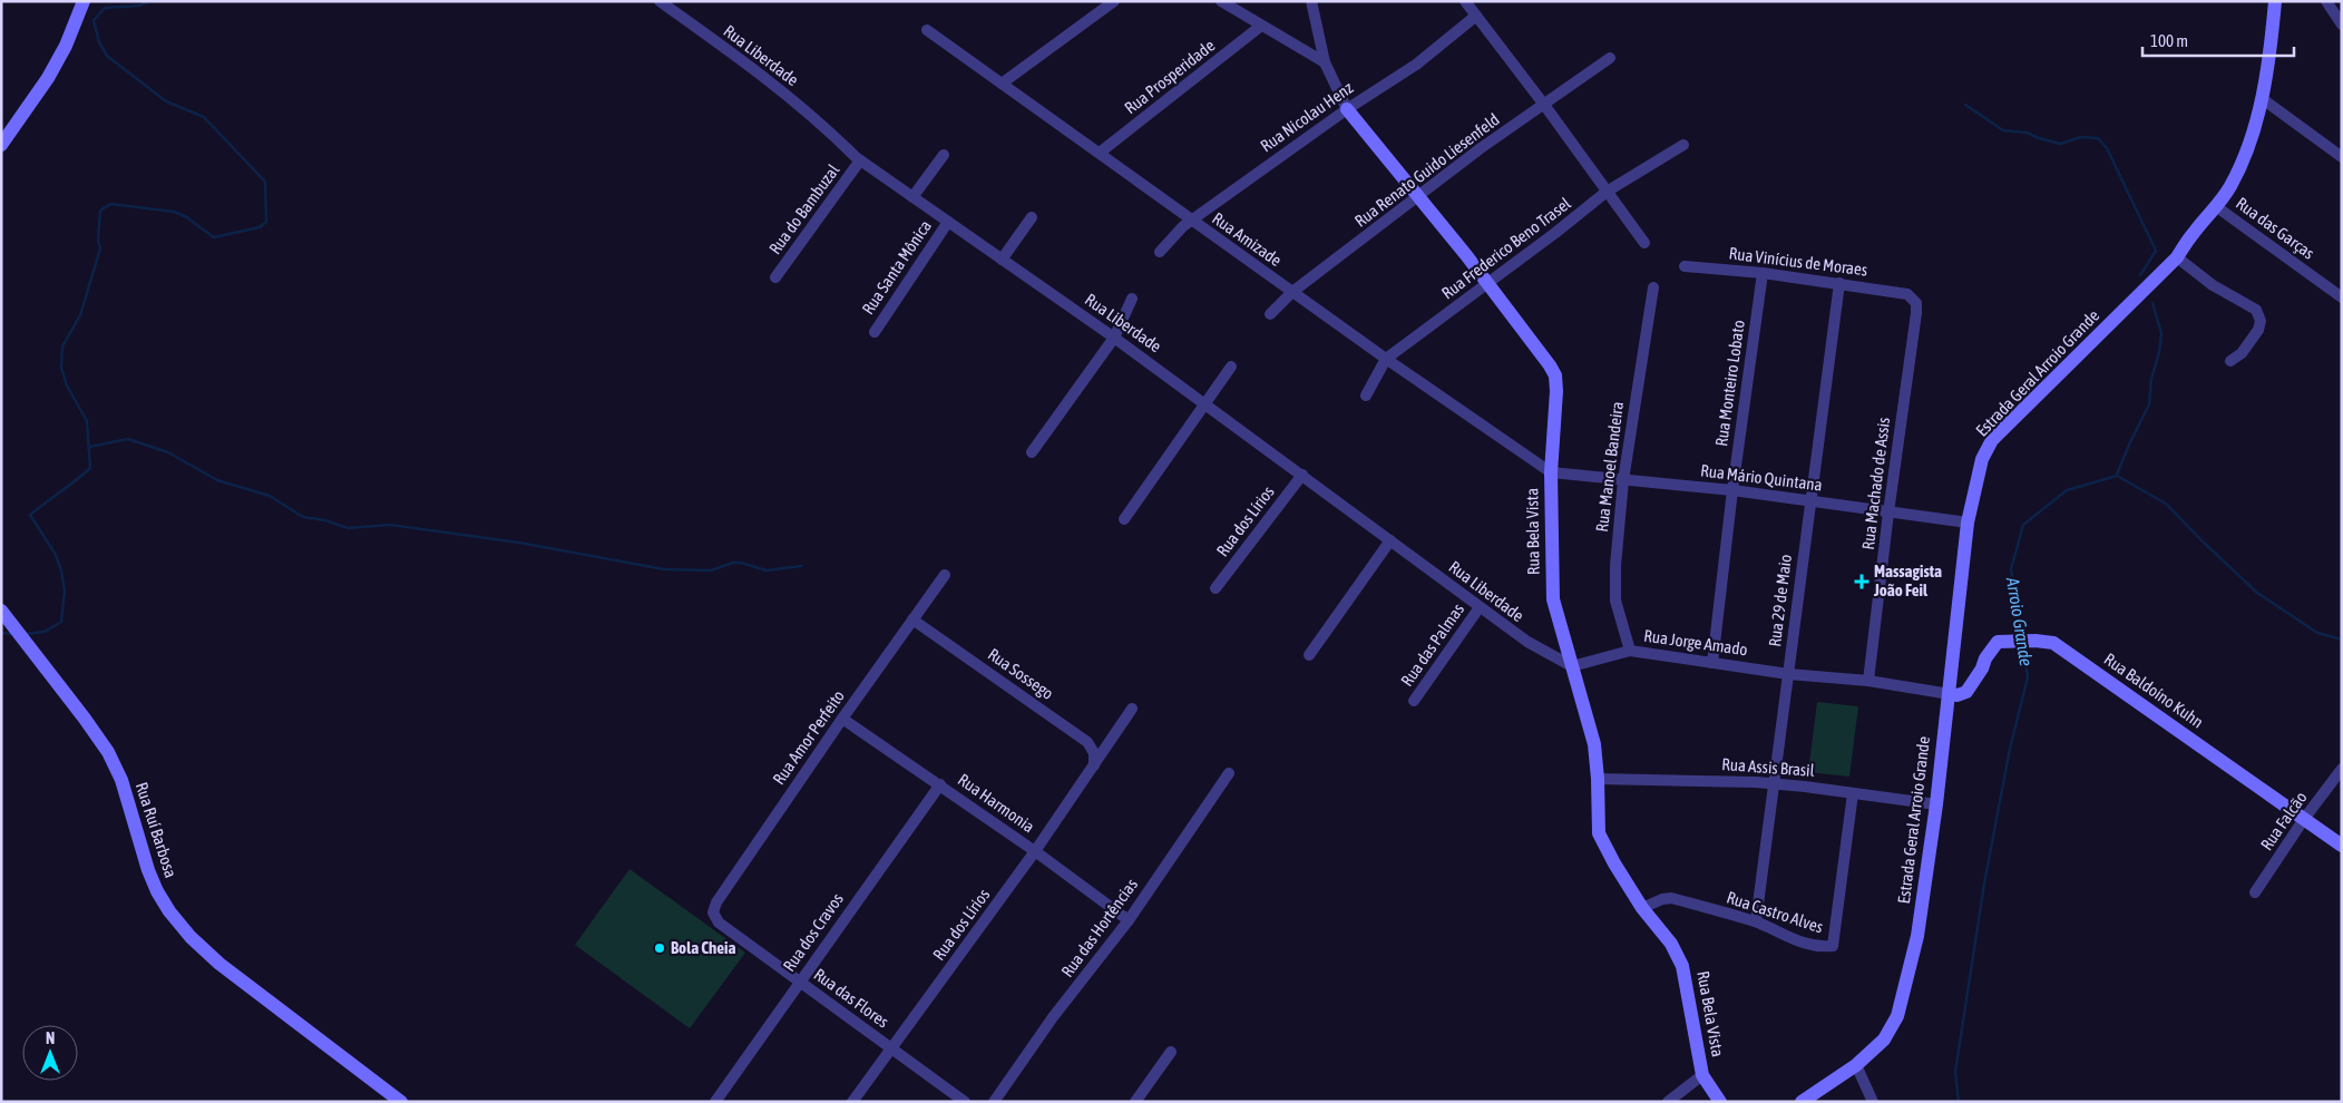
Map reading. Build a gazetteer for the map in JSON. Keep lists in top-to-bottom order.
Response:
{
  "streets": {
    "main road": [
      "Estrada Geral Arroio Grande",
      "Rua Bela Vista",
      "Rua Baldoíno Kuhn",
      "Rua Ruí Barbosa"
    ],
    "street": [
      "Rua Liberdade",
      "Rua Prosperidade",
      "Rua Nicolau Henz",
      "Rua Renato Guido Liesenfeld",
      "Rua do Bambuzal",
      "Rua das Garças",
      "Rua Amizade",
      "Rua Frederico Beno Trasel",
      "Rua Vinícius de Moraes",
      "Rua Santa Mônica",
      "Rua Monteiro Lobato",
      "Rua Manoel Bandeira",
      "Rua Mário Quintana",
      "Rua Machado de Assis",
      "Rua dos Lírios",
      "Rua 29 de Maio",
      "Rua Jorge Amado",
      "Rua das Palmas",
      "Rua Sossego",
      "Rua Amor Perfeito",
      "Rua Assis Brasil",
      "Rua Harmonia",
      "Rua Falcão",
      "Rua Castro Alves",
      "Rua das Hortências",
      "Rua dos Cravos",
      "Rua das Flores"
    ]
  },
  "crossings": [
    ["Rua Liberdade", "Rua do Bambuzal"],
    ["Rua Liberdade", "Rua Santa Mônica"],
    ["Rua Liberdade", "Rua dos Lírios"],
    ["Rua Liberdade", "Rua Bela Vista"],
    ["Rua Liberdade", "Rua Jorge Amado"],
    ["Rua Liberdade", "Rua das Palmas"],
    ["Rua Prosperidade", "Rua Amizade"],
    ["Rua Nicolau Henz", "Rua Amizade"],
    ["Rua Nicolau Henz", "Rua Bela Vista"],
    ["Rua Renato Guido Liesenfeld", "Rua Amizade"],
    ["Rua Renato Guido Liesenfeld", "Rua Bela Vista"],
    ["Rua das Garças", "Estrada Geral Arroio Grande"],
    ["Rua Amizade", "Rua Frederico Beno Trasel"],
    ["Rua Amizade", "Rua Mário Quintana"],
    ["Rua Amizade", "Rua Bela Vista"],
    ["Rua Frederico Beno Trasel", "Rua Bela Vista"],
    ["Rua Vinícius de Moraes", "Rua Monteiro Lobato"],
    ["Rua Vinícius de Moraes", "Rua Machado de Assis"],
    ["Rua Vinícius de Moraes", "Rua 29 de Maio"],
    ["Estrada Geral Arroio Grande", "Rua Mário Quintana"],
    ["Estrada Geral Arroio Grande", "Rua Jorge Amado"],
    ["Estrada Geral Arroio Grande", "Rua Baldoíno Kuhn"],
    ["Estrada Geral Arroio Grande", "Rua Assis Brasil"],
    ["Rua Monteiro Lobato", "Rua Mário Quintana"],
    ["Rua Monteiro Lobato", "Rua Jorge Amado"],
    ["Rua Manoel Bandeira", "Rua Mário Quintana"],
    ["Rua Manoel Bandeira", "Rua Jorge Amado"],
    ["Rua Mário Quintana", "Rua Machado de Assis"],
    ["Rua Mário Quintana", "Rua Bela Vista"],
    ["Rua Mário Quintana", "Rua 29 de Maio"],
    ["Rua Machado de Assis", "Rua Jorge Amado"],
    ["Rua dos Lírios", "Rua Sossego"],
    ["Rua dos Lírios", "Rua Harmonia"],
    ["Rua dos Lírios", "Rua das Flores"],
    ["Rua Bela Vista", "Rua Jorge Amado"],
    ["Rua Bela Vista", "Rua Assis Brasil"],
    ["Rua Bela Vista", "Rua Castro Alves"],
    ["Rua 29 de Maio", "Rua Jorge Amado"],
    ["Rua 29 de Maio", "Rua Assis Brasil"],
    ["Rua 29 de Maio", "Rua Castro Alves"],
    ["Rua Jorge Amado", "Rua Baldoíno Kuhn"],
    ["Rua Sossego", "Rua Amor Perfeito"],
    ["Rua Baldoíno Kuhn", "Rua Falcão"],
    ["Rua Amor Perfeito", "Rua Harmonia"],
    ["Rua Amor Perfeito", "Rua das Flores"],
    ["Rua Assis Brasil", "Rua Castro Alves"],
    ["Rua Harmonia", "Rua das Hortências"],
    ["Rua Harmonia", "Rua dos Cravos"],
    ["Rua dos Cravos", "Rua das Flores"]
  ],
  "water": ["Arroio Grande"],
  "places": {
    "health": ["Massagista João Feil"],
    "other": ["Bola Cheia"]
  },
  "scale_bar": "100 m",
  "north": "top"
}
